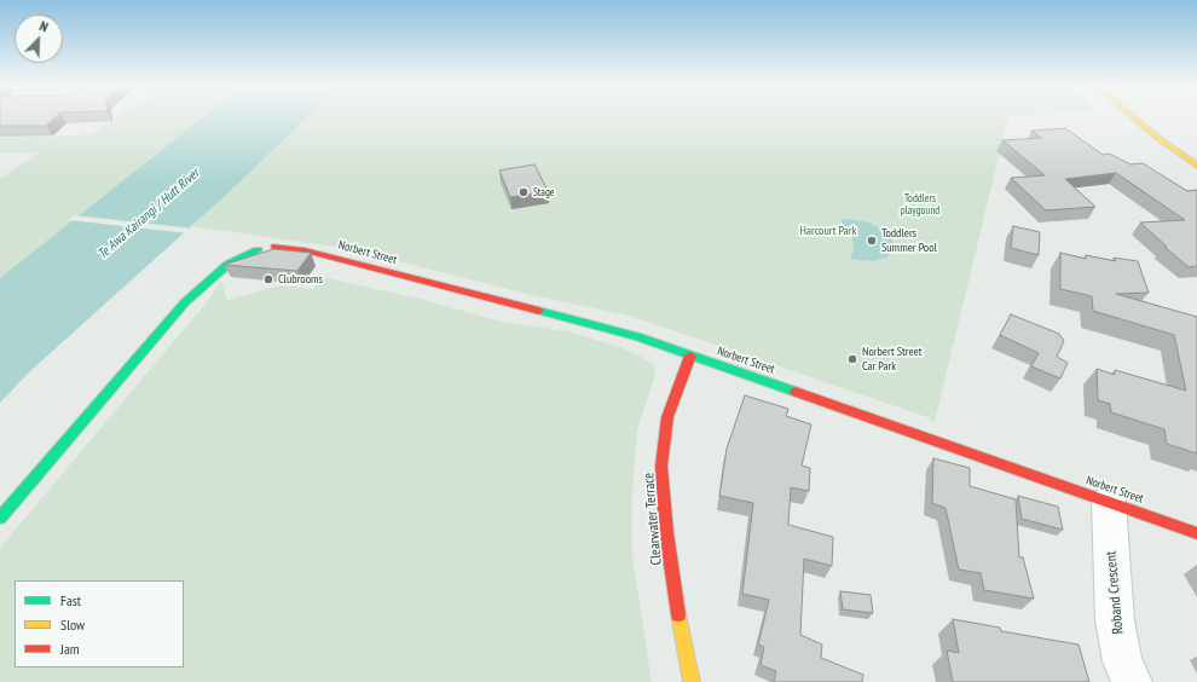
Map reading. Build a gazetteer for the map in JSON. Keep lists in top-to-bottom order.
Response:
{
  "streets": {
    "street": ["Norbert Street", "Clearwater Terrace", "Roband Crescent"]
  },
  "crossings": [
    ["Norbert Street", "Clearwater Terrace"],
    ["Norbert Street", "Roband Crescent"]
  ],
  "water": ["Te Awa Kairangi / Hutt River"],
  "parks": ["Toddlers playgound", "Harcourt Park"],
  "places": [
    "Stage",
    "Toddlers Summer Pool",
    "Clubrooms",
    "Norbert Street Car Park"
  ],
  "legend": ["Fast", "Slow", "Jam"],
  "north": "top right"
}
